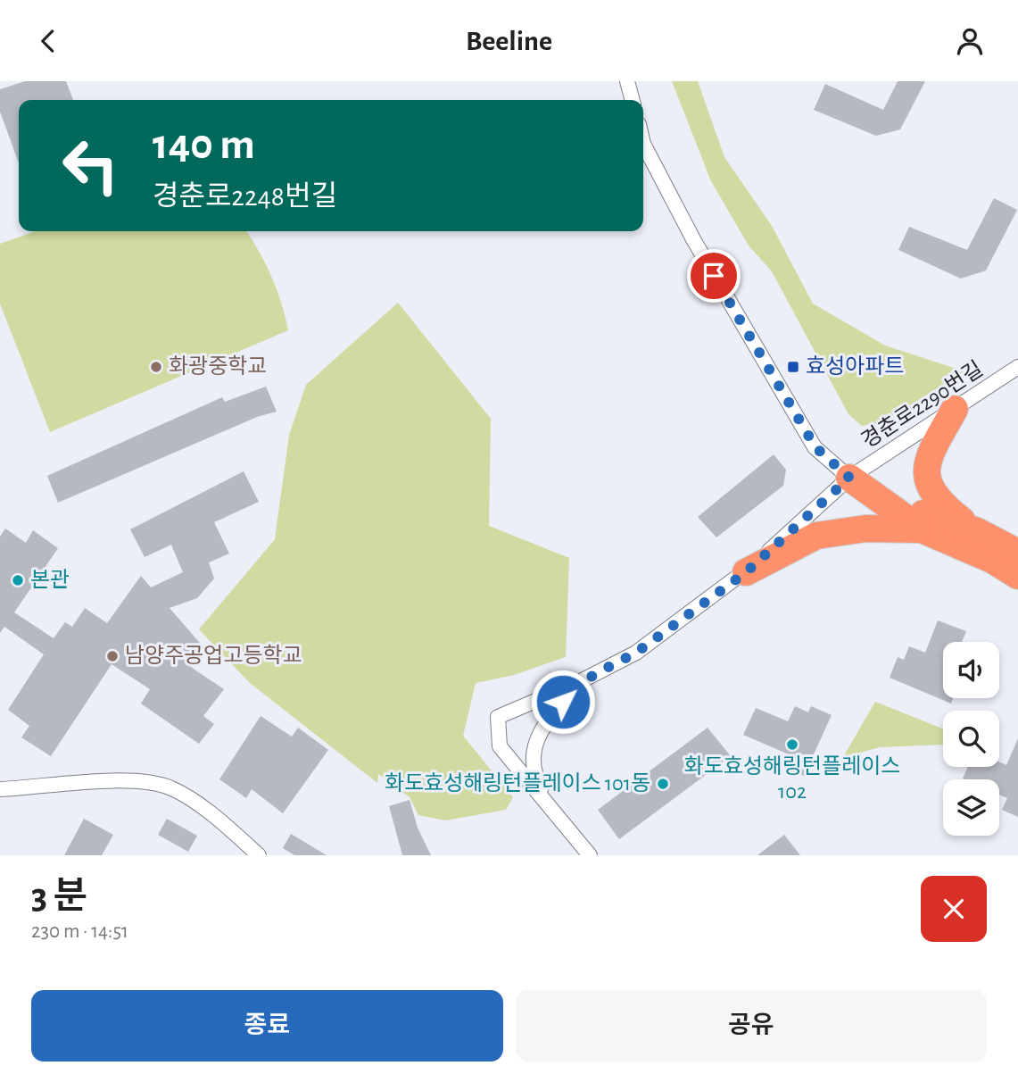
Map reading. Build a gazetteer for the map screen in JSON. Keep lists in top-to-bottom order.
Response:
{
  "streets": {
    "street": ["경춘로2290번길"]
  },
  "places": {
    "other": [
      "화광중학교",
      "본관",
      "남양주공업고등학교",
      "화도효성해링턴플레이스 102",
      "화도효성해링턴플레이스 101동"
    ],
    "transit": ["효성아파트"]
  },
  "page": {
    "header": "Beeline",
    "turn": ["140 m", "경춘로2248번길"],
    "heading": ["3 분", "230 m · 14:51"],
    "buttons": ["종료", "공유"]
  }
}
